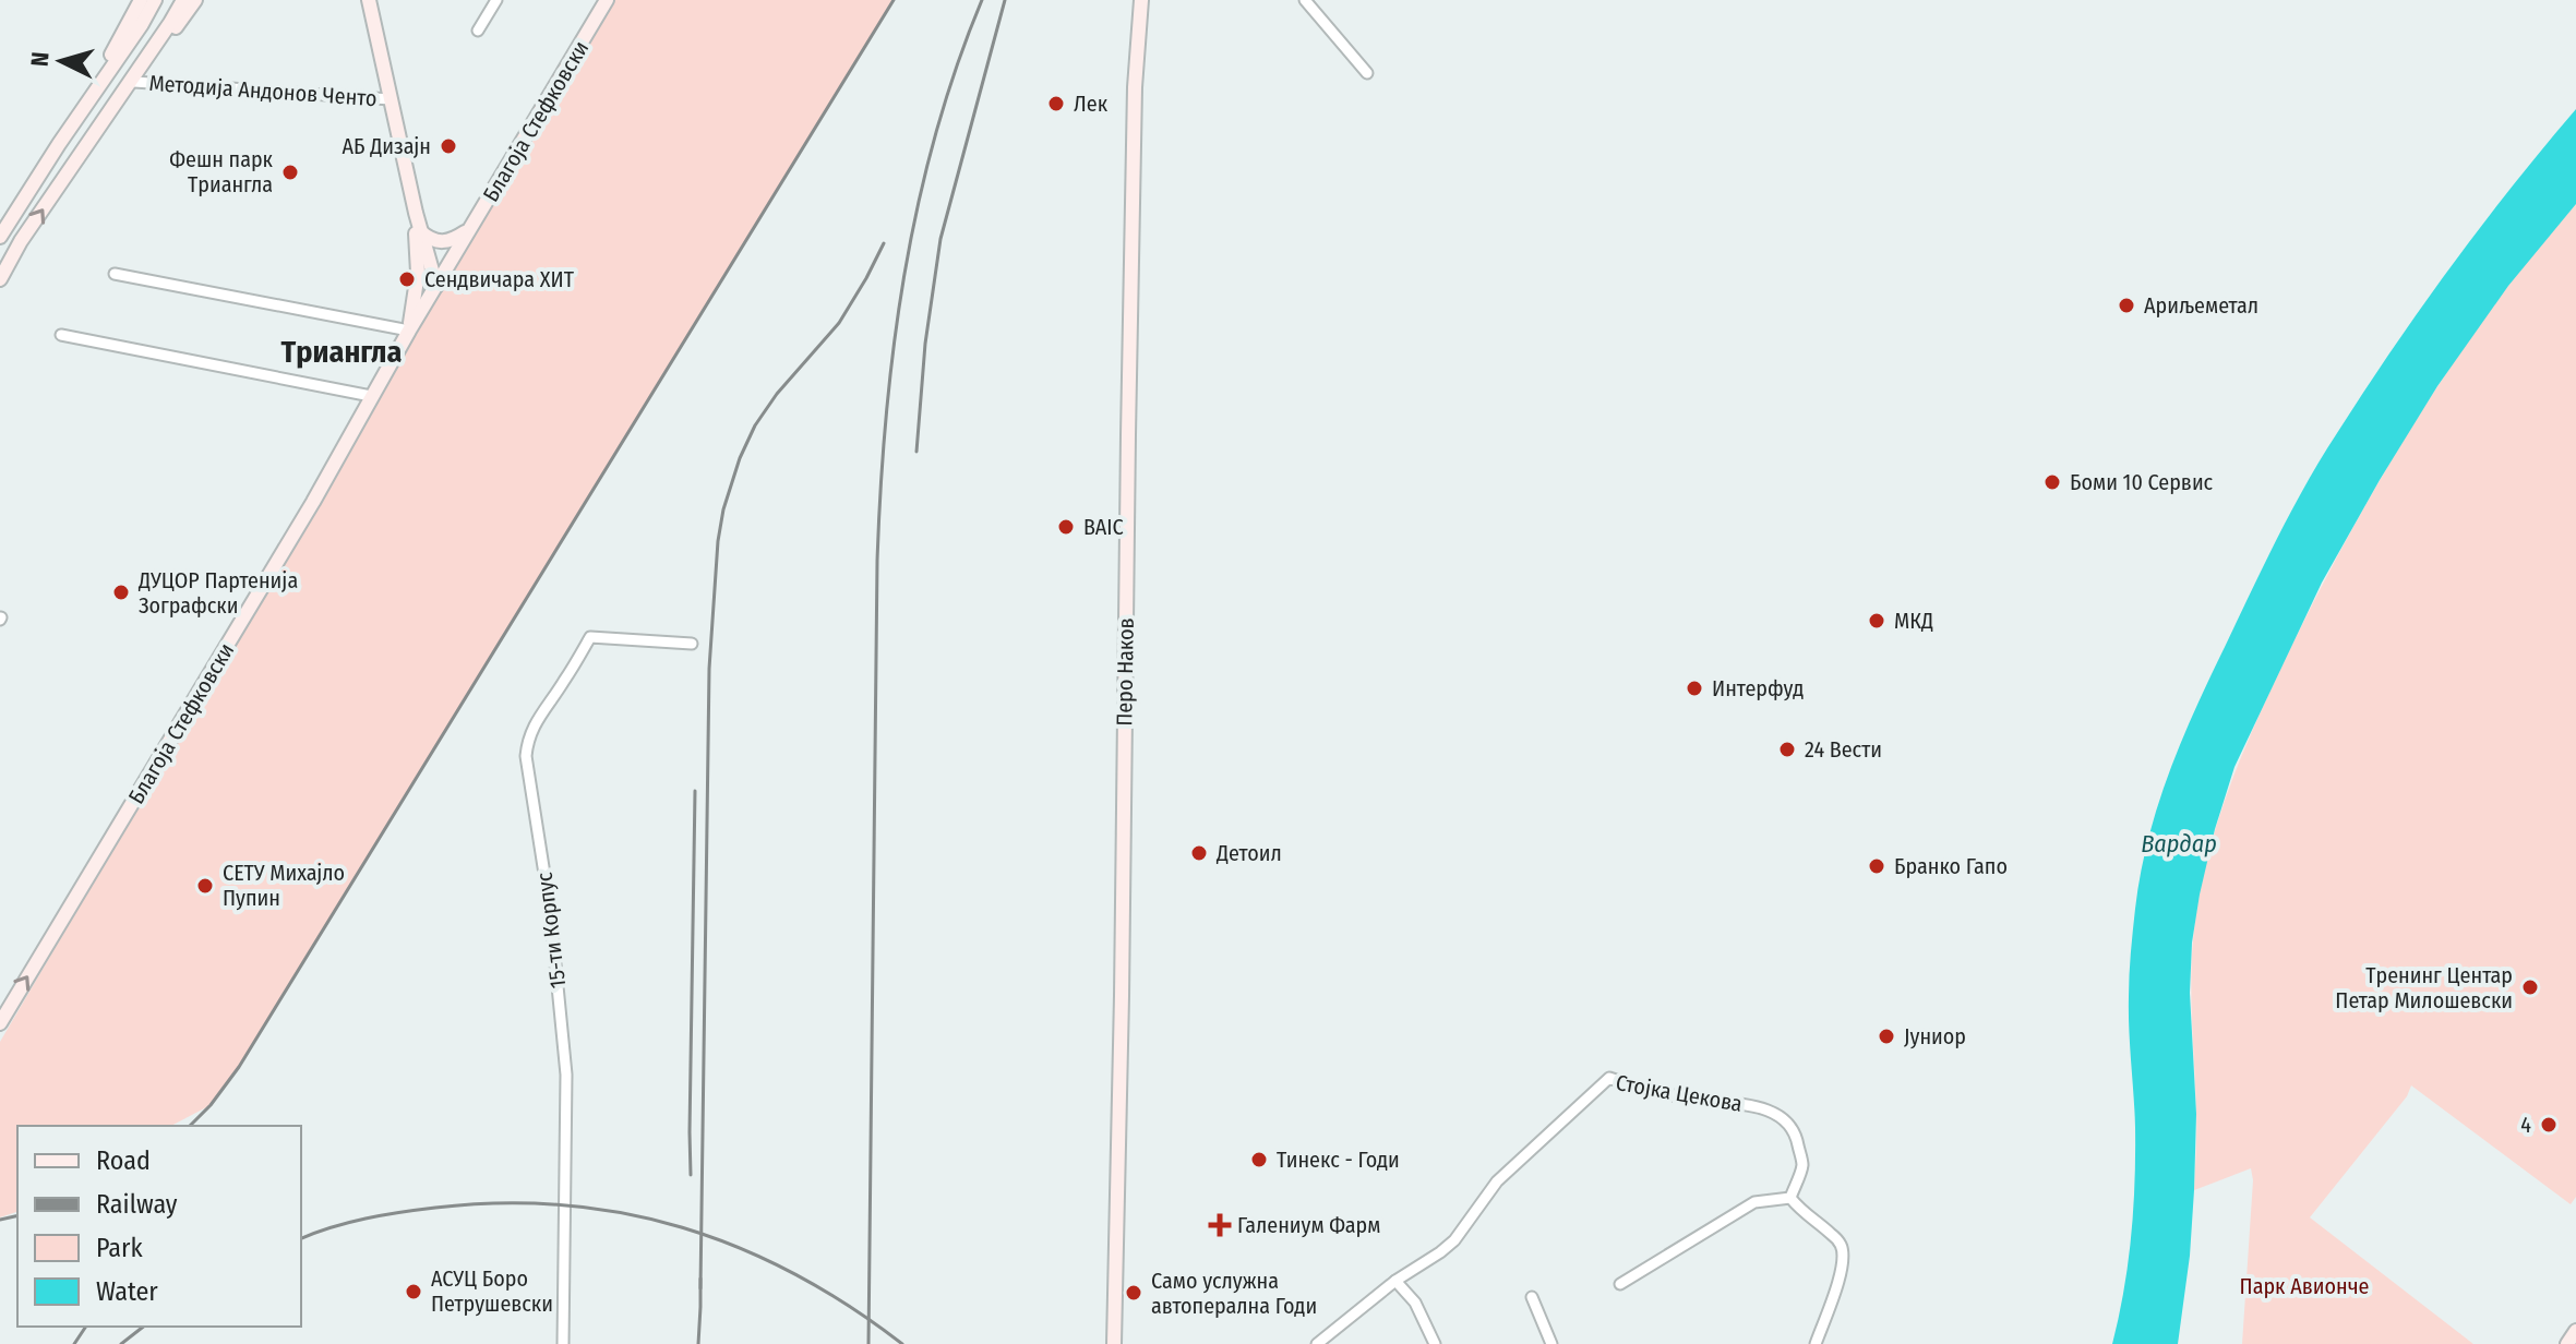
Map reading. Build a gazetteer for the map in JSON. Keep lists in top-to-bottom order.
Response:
{
  "streets": {
    "street": [
      "Методија Андонов Ченто",
      "Благоја Стефковски",
      "Перо Наков",
      "15-ти Корпус",
      "Стојка Цекова"
    ]
  },
  "crossings": [
    ["Методија Андонов Ченто", "Благоја Стефковски"]
  ],
  "one_way": ["Благоја Стефковски"],
  "districts": ["Триангла"],
  "water": ["Вардар"],
  "parks": ["Парк Авионче"],
  "places": {
    "other": [
      "Лек",
      "АБ Дизајн",
      "Фешн парк Триангла",
      "Сендвичара ХИТ",
      "Ариљеметал",
      "Боми 10 Сервис",
      "BAIC",
      "ДУЦОР Партенија Зографски",
      "МКД",
      "Интерфуд",
      "24 Вести",
      "Детоил",
      "Бранко Гапо",
      "СЕТУ Михајло Пупин",
      "Тренинг Центар Петар Милошевски",
      "Јуниор",
      "4",
      "Тинекс - Годи",
      "АСУЦ Боро Петрушевски",
      "Само услужна автоперална Годи"
    ],
    "health": ["Галениум Фарм"]
  },
  "legend": [
    "Road",
    "Railway",
    "Park",
    "Water"
  ],
  "north": "left"
}
